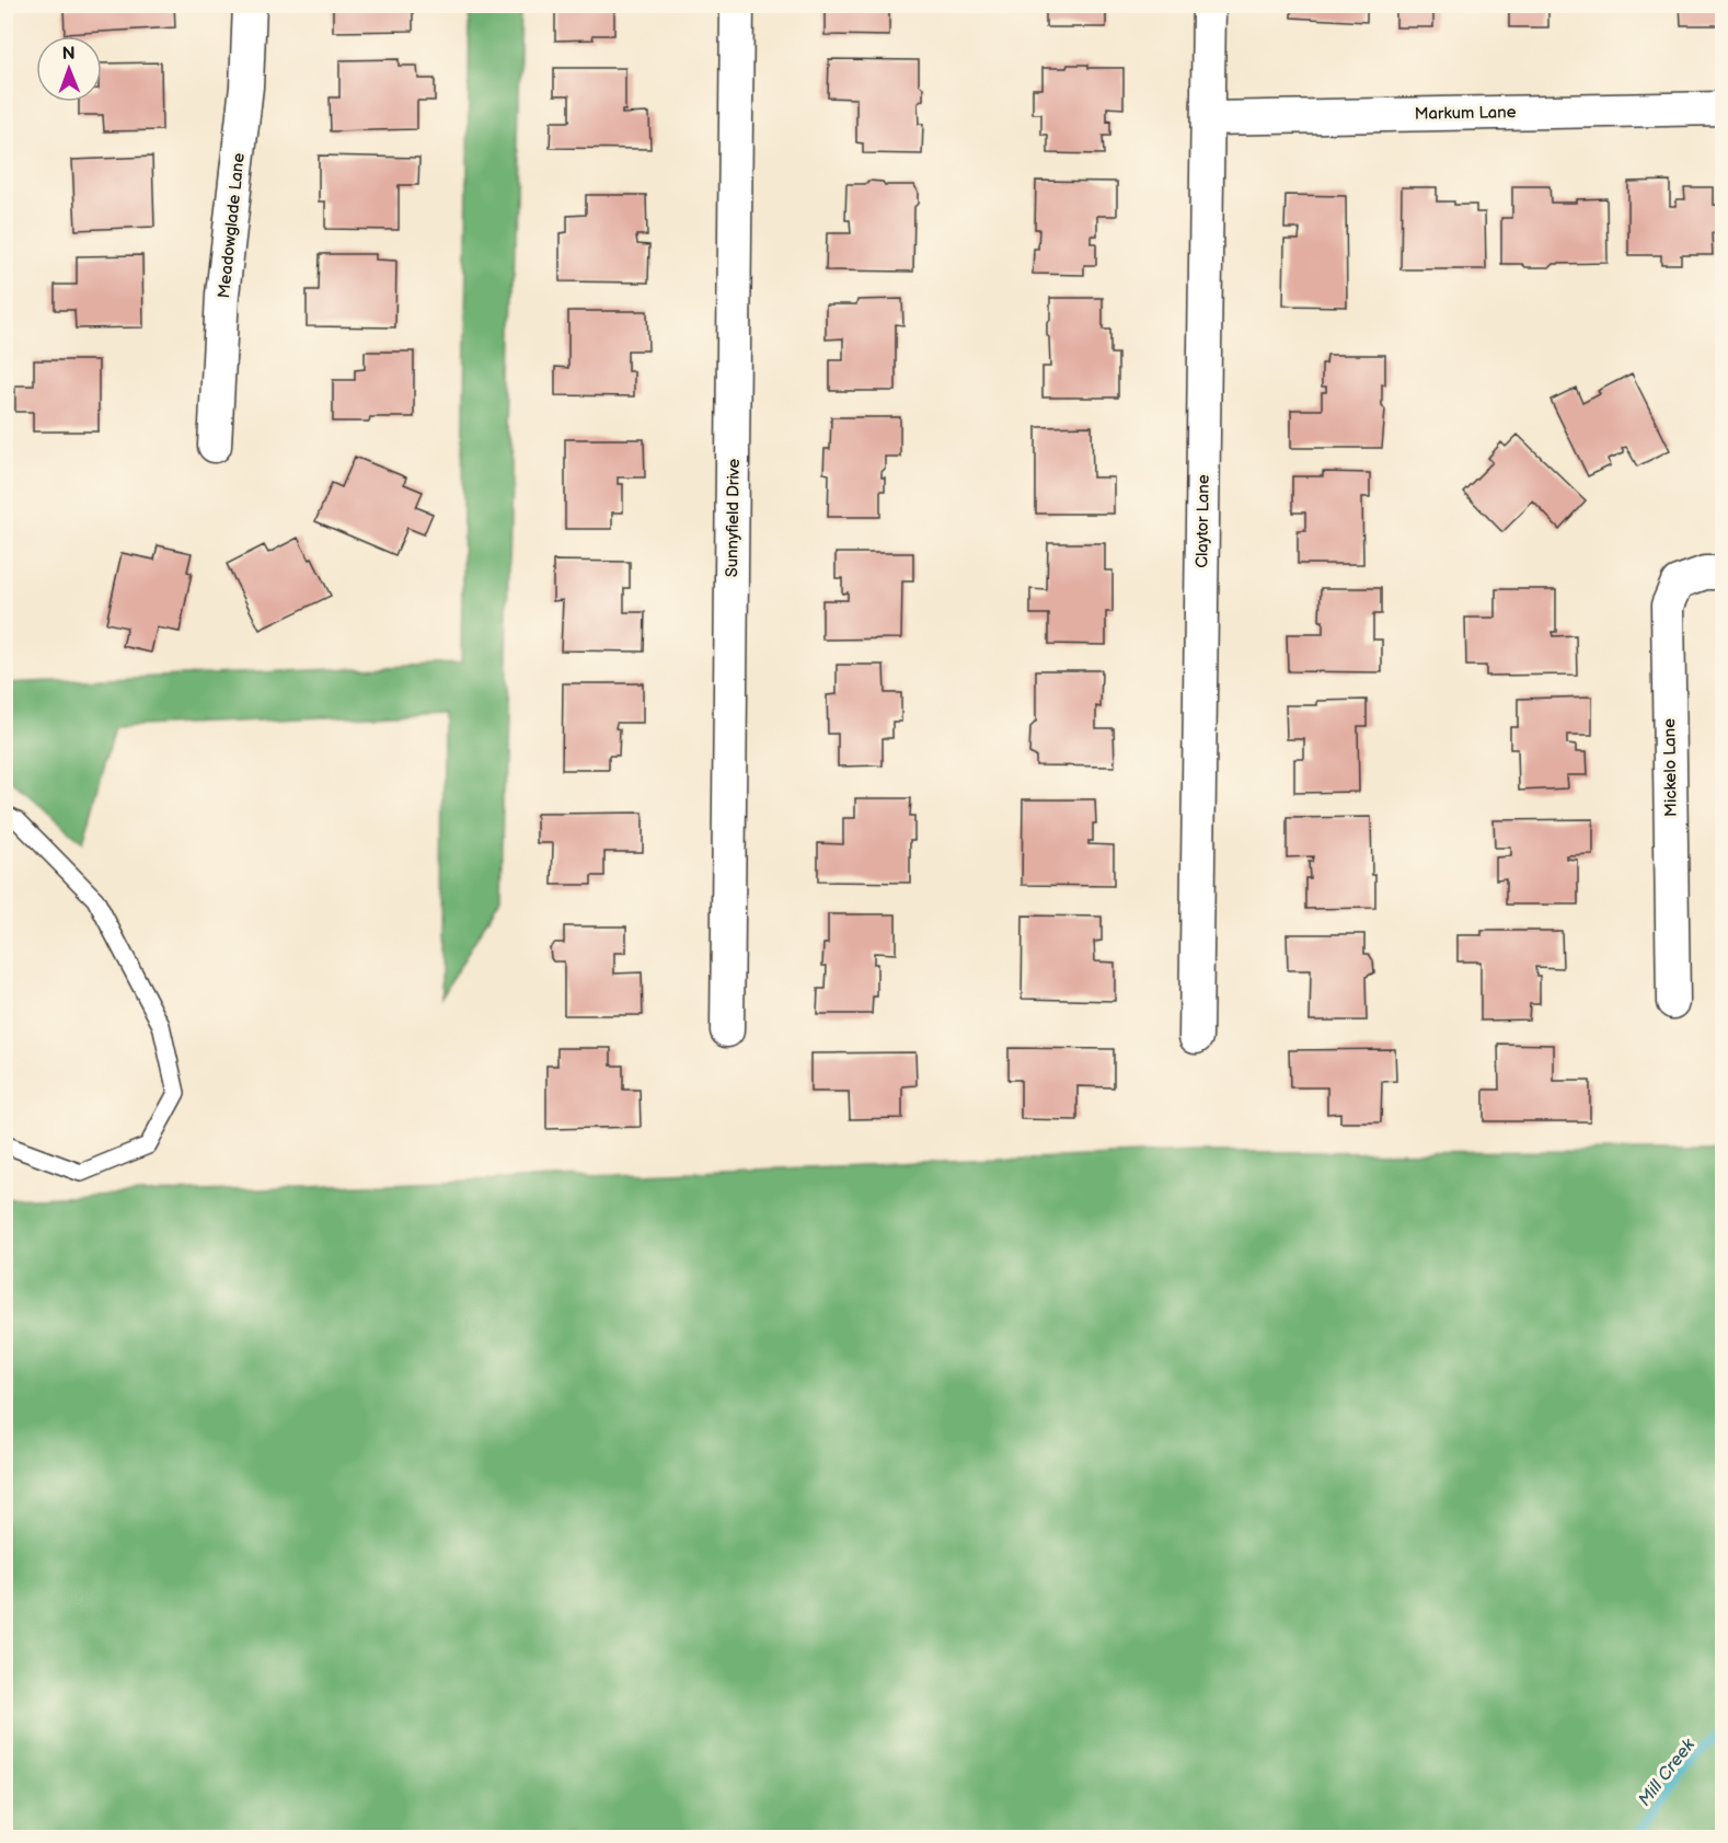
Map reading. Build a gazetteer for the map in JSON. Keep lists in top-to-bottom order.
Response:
{
  "streets": {
    "street": [
      "Markum Lane",
      "Meadowglade Lane",
      "Sunnyfield Drive",
      "Claytor Lane",
      "Mickelo Lane"
    ]
  },
  "crossings": [
    ["Markum Lane", "Claytor Lane"]
  ],
  "water": ["Mill Creek"],
  "north": "top"
}
